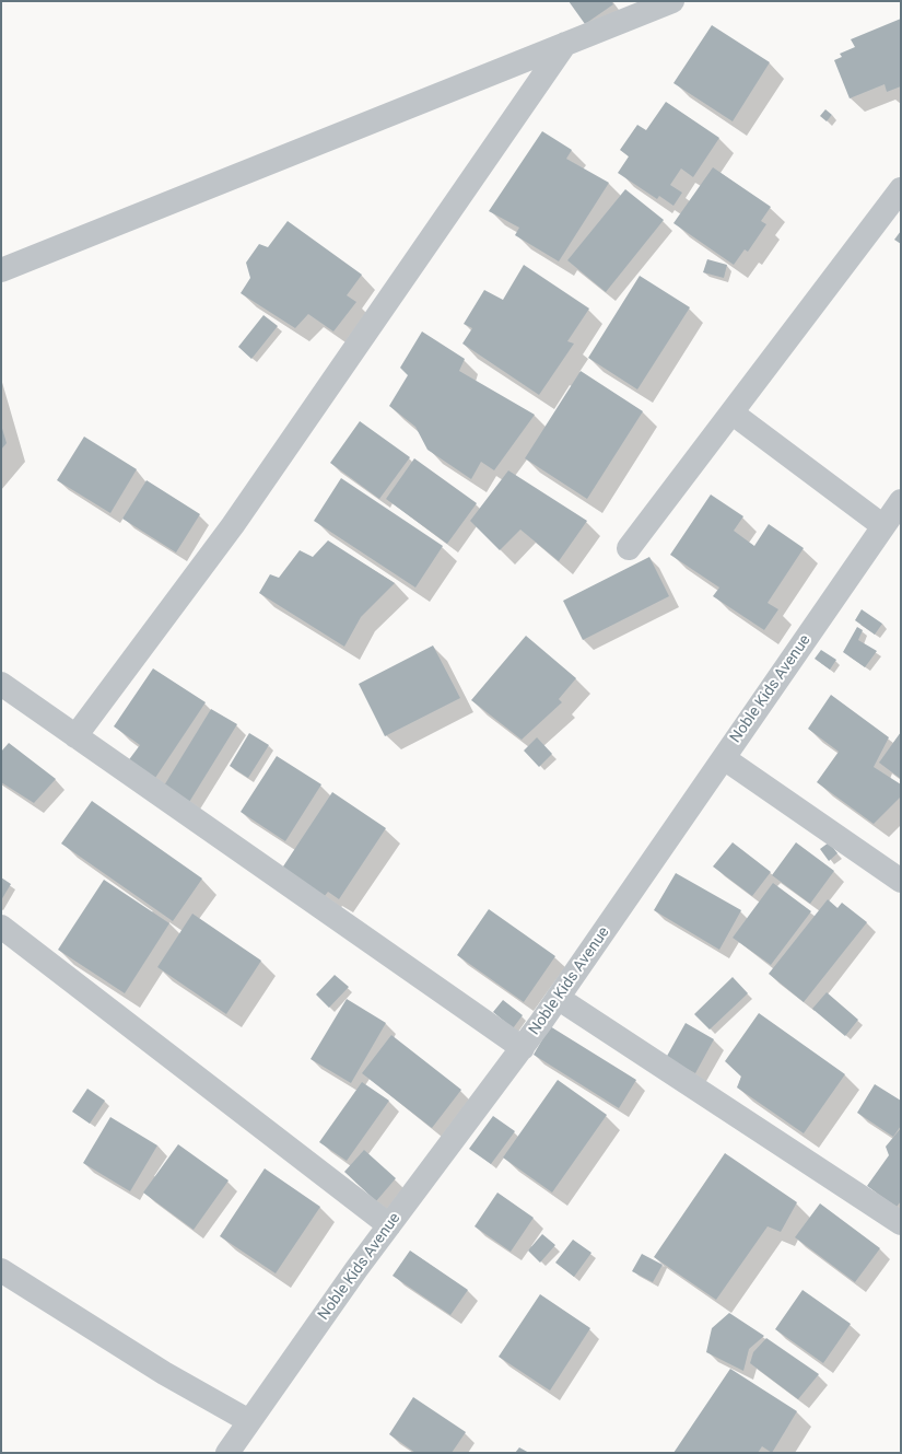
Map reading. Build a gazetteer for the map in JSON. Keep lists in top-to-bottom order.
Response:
{
  "streets": {
    "street": ["Noble Kids Avenue"]
  }
}
